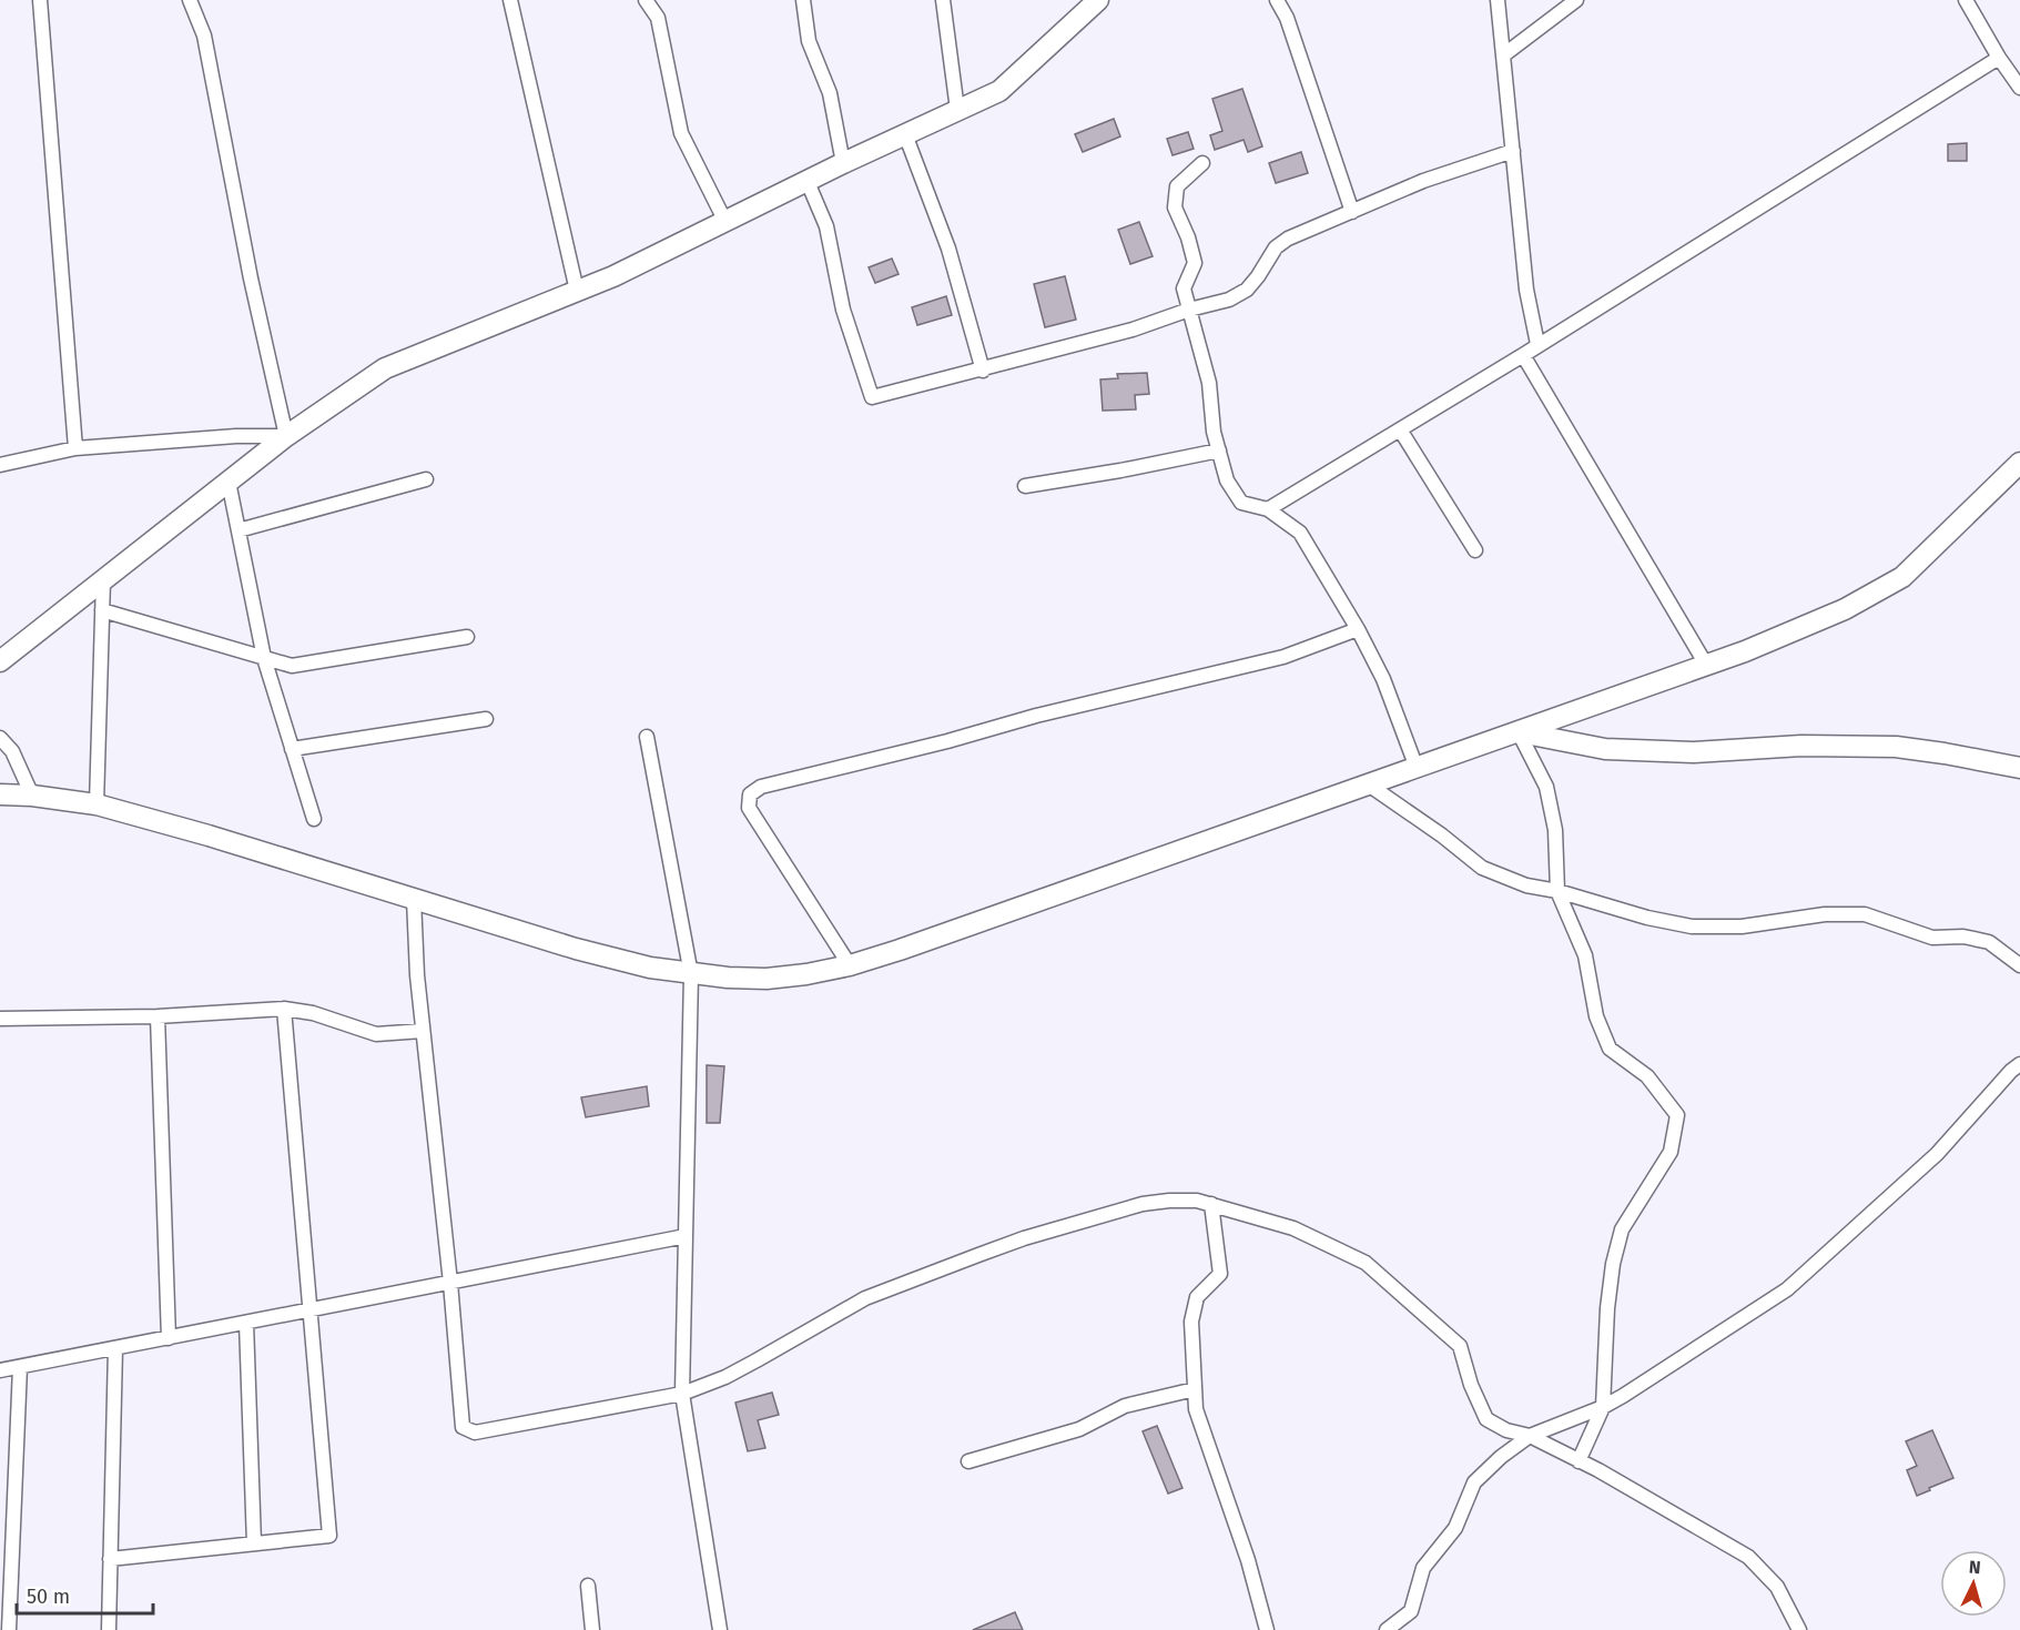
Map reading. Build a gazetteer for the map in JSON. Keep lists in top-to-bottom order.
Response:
{
  "scale_bar": "50 m",
  "north": "top"
}
